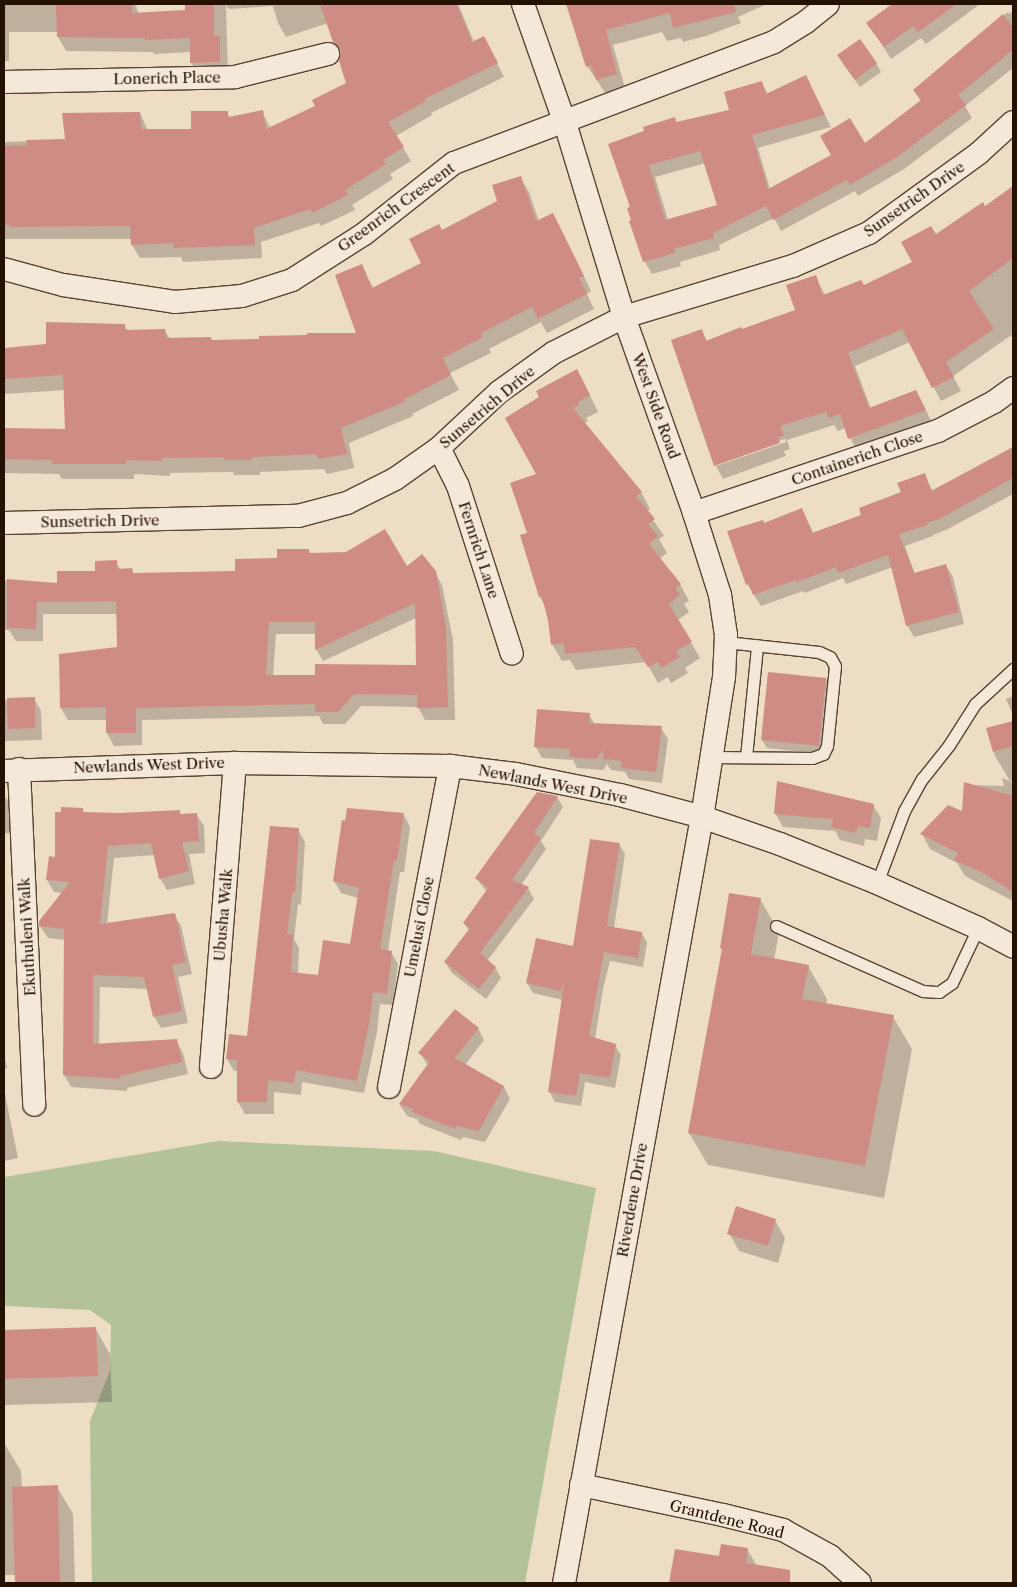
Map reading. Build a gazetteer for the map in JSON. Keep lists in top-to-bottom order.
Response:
{
  "streets": {
    "street": [
      "Lonerich Place",
      "Sunsetrich Drive",
      "Greenrich Crescent",
      "West Side Road",
      "Containerich Close",
      "Fernrich Lane",
      "Newlands West Drive",
      "Ubusha Walk",
      "Umelusi Close",
      "Ekuthuleni Walk",
      "Riverdene Drive",
      "Grantdene Road"
    ]
  },
  "crossings": [
    ["Sunsetrich Drive", "West Side Road"],
    ["Sunsetrich Drive", "Fernrich Lane"],
    ["Greenrich Crescent", "West Side Road"],
    ["West Side Road", "Containerich Close"],
    ["West Side Road", "Newlands West Drive"],
    ["West Side Road", "Riverdene Drive"],
    ["Newlands West Drive", "Ubusha Walk"],
    ["Newlands West Drive", "Umelusi Close"],
    ["Newlands West Drive", "Ekuthuleni Walk"],
    ["Newlands West Drive", "Riverdene Drive"],
    ["Riverdene Drive", "Grantdene Road"]
  ]
}
